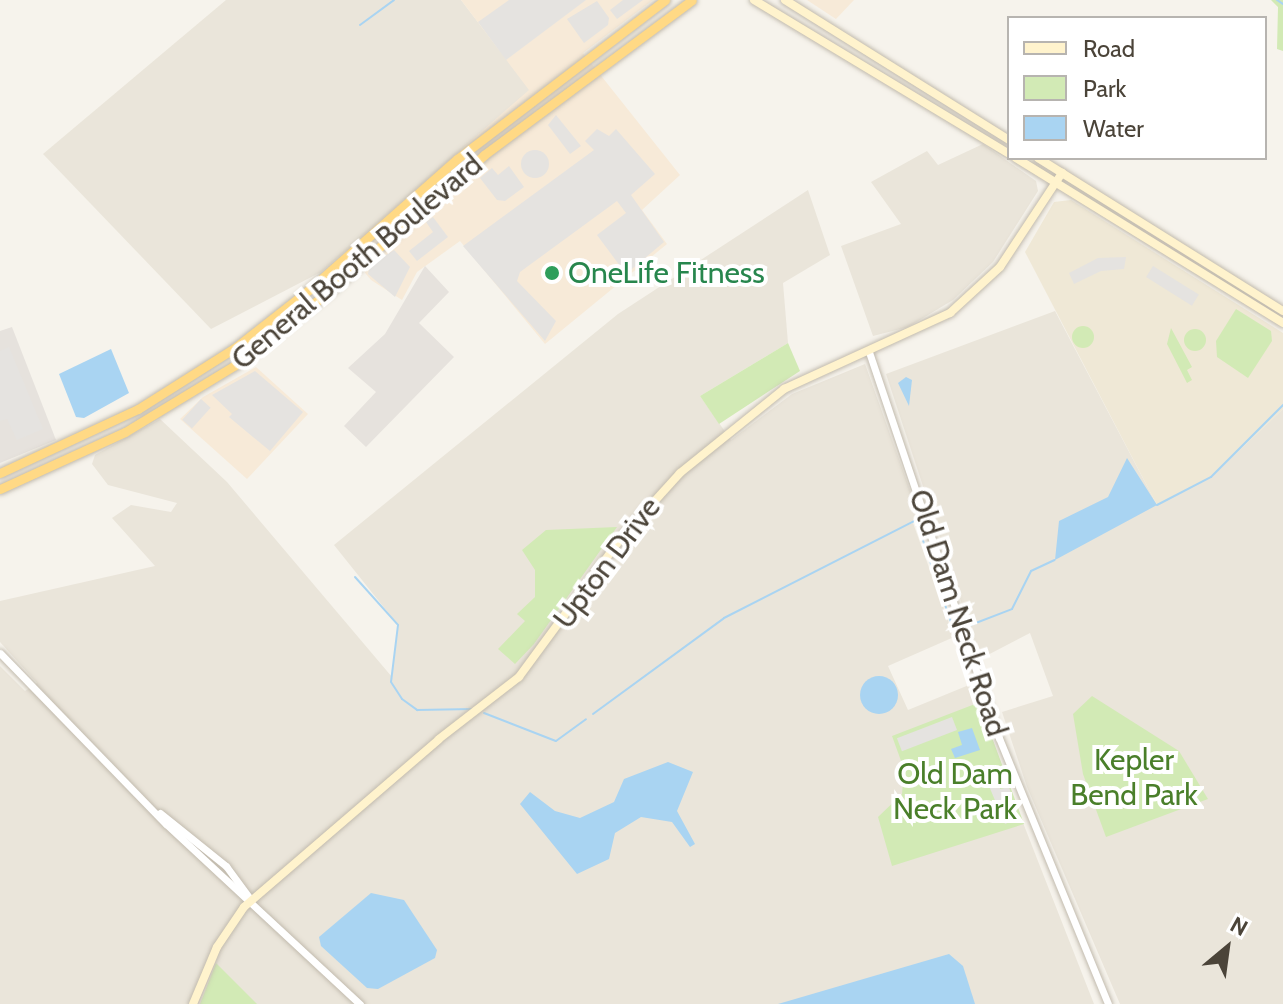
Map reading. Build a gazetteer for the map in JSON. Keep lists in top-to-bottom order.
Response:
{
  "streets": {
    "highway": ["General Booth Boulevard"],
    "main road": ["Upton Drive"],
    "street": ["Old Dam Neck Road"]
  },
  "crossings": [
    ["Upton Drive", "Old Dam Neck Road"]
  ],
  "parks": ["Kepler Bend Park", "Old Dam Neck Park"],
  "places": ["OneLife Fitness"],
  "legend": ["Road", "Park", "Water"],
  "north": "top right"
}
